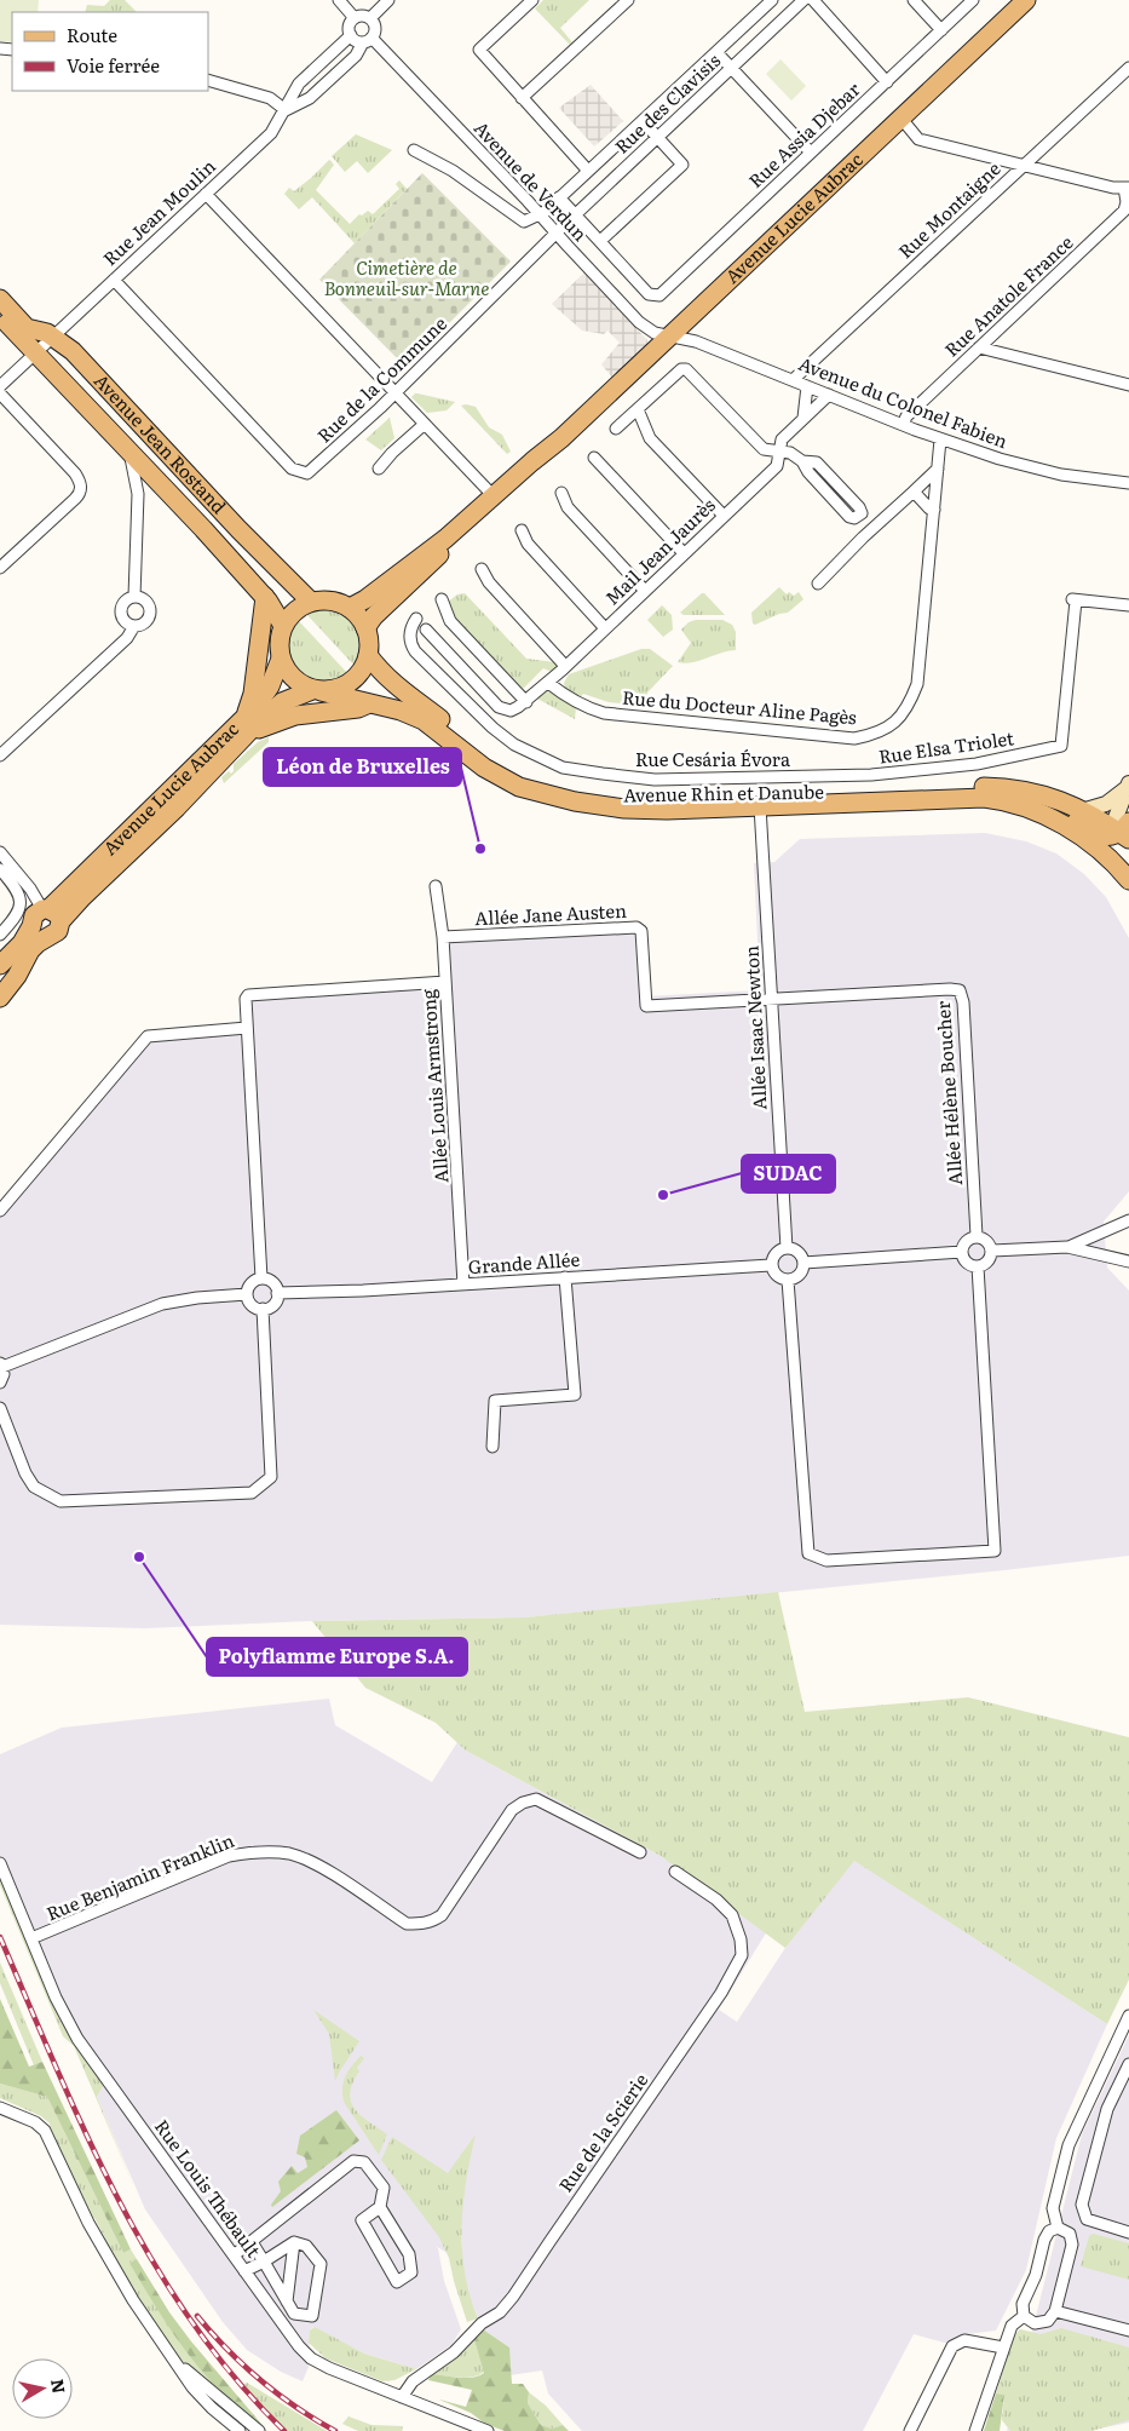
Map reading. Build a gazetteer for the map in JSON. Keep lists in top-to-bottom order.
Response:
{
  "streets": {
    "main road": ["Avenue Lucie Aubrac", "Avenue Jean Rostand", "Avenue Rhin et Danube"],
    "street": [
      "Rue des Clavisis",
      "Rue Assia Djebar",
      "Avenue de Verdun",
      "Rue Montaigne",
      "Rue Jean Moulin",
      "Rue Anatole France",
      "Rue de la Commune",
      "Avenue du Colonel Fabien",
      "Mail Jean Jaurès",
      "Rue du Docteur Aline Pagès",
      "Rue Elsa Triolet",
      "Rue Cesária Évora",
      "Allée Jane Austen",
      "Allée Isaac Newton",
      "Allée Louis Armstrong",
      "Allée Hélène Boucher",
      "Grande Allée",
      "Rue Benjamin Franklin",
      "Rue de la Scierie",
      "Rue Louis Thébault"
    ]
  },
  "crossings": [
    ["Rue des Clavisis", "Avenue de Verdun"],
    ["Rue des Clavisis", "Rue de la Commune"],
    ["Avenue de Verdun", "Rue Jean Moulin"],
    ["Avenue de Verdun", "Avenue Lucie Aubrac"],
    ["Avenue de Verdun", "Rue de la Commune"],
    ["Avenue de Verdun", "Avenue du Colonel Fabien"],
    ["Rue Montaigne", "Avenue du Colonel Fabien"],
    ["Rue Jean Moulin", "Rue de la Commune"],
    ["Rue Jean Moulin", "Avenue Jean Rostand"],
    ["Avenue Lucie Aubrac", "Avenue du Colonel Fabien"],
    ["Avenue Lucie Aubrac", "Avenue Jean Rostand"],
    ["Avenue Lucie Aubrac", "Avenue Rhin et Danube"],
    ["Rue Anatole France", "Avenue du Colonel Fabien"],
    ["Avenue du Colonel Fabien", "Mail Jean Jaurès"],
    ["Avenue du Colonel Fabien", "Rue du Docteur Aline Pagès"],
    ["Avenue Jean Rostand", "Avenue Rhin et Danube"],
    ["Mail Jean Jaurès", "Rue du Docteur Aline Pagès"],
    ["Rue Elsa Triolet", "Rue Cesária Évora"],
    ["Avenue Rhin et Danube", "Allée Isaac Newton"],
    ["Allée Jane Austen", "Allée Isaac Newton"],
    ["Allée Jane Austen", "Allée Louis Armstrong"],
    ["Allée Jane Austen", "Allée Hélène Boucher"],
    ["Allée Isaac Newton", "Allée Hélène Boucher"],
    ["Allée Isaac Newton", "Grande Allée"],
    ["Allée Louis Armstrong", "Grande Allée"],
    ["Rue Benjamin Franklin", "Rue Louis Thébault"],
    ["Rue de la Scierie", "Rue Louis Thébault"]
  ],
  "parks": ["Cimetière de Bonneuil-sur-Marne"],
  "places": ["Léon de Bruxelles", "SUDAC", "Polyflamme Europe S.A."],
  "legend": ["Route", "Voie ferrée"],
  "north": "right"
}
